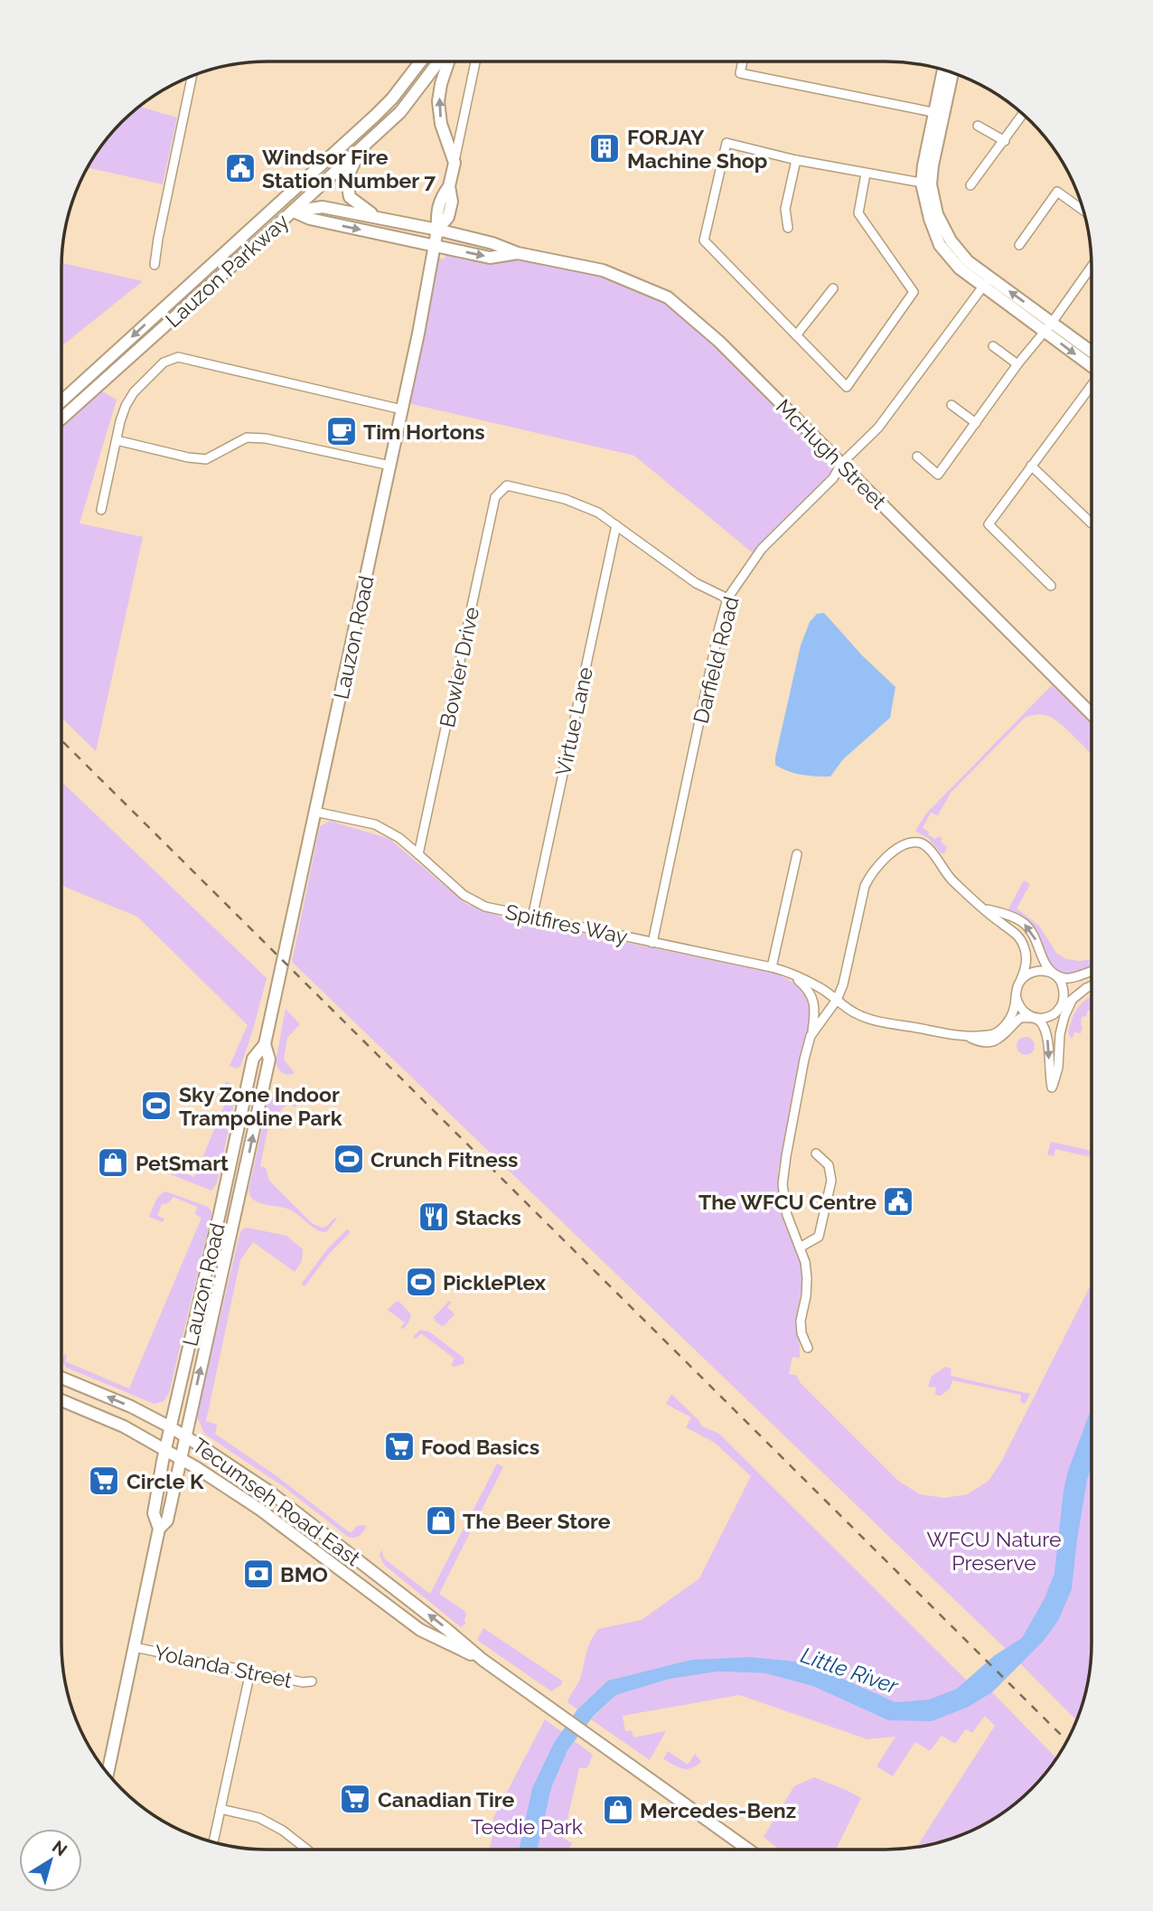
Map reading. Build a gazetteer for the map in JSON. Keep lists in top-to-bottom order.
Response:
{
  "streets": {
    "main road": [
      "Lauzon Parkway",
      "McHugh Street",
      "Lauzon Road",
      "Tecumseh Road East"
    ],
    "street": [
      "Darfield Road",
      "Bowler Drive",
      "Virtue Lane",
      "Spitfires Way",
      "Yolanda Street"
    ]
  },
  "crossings": [
    ["Lauzon Parkway", "McHugh Street"],
    ["McHugh Street", "Lauzon Road"],
    ["McHugh Street", "Darfield Road"],
    ["Lauzon Road", "Spitfires Way"],
    ["Lauzon Road", "Tecumseh Road East"],
    ["Lauzon Road", "Yolanda Street"],
    ["Darfield Road", "Spitfires Way"],
    ["Bowler Drive", "Virtue Lane"],
    ["Bowler Drive", "Spitfires Way"],
    ["Virtue Lane", "Spitfires Way"]
  ],
  "water": ["Little River"],
  "parks": ["WFCU Nature Preserve", "Teedie Park"],
  "places": {
    "building": ["FORJAY Machine Shop"],
    "public building": ["Windsor Fire Station Number 7", "The WFCU Centre"],
    "cafe": ["Tim Hortons"],
    "sports": ["Sky Zone Indoor Trampoline Park", "Crunch Fitness", "PicklePlex"],
    "shop": ["PetSmart", "The Beer Store", "Mercedes-Benz"],
    "restaurant": ["Stacks"],
    "supermarket": ["Food Basics", "Circle K", "Canadian Tire"],
    "bank": ["BMO"]
  },
  "north": "top right"
}
